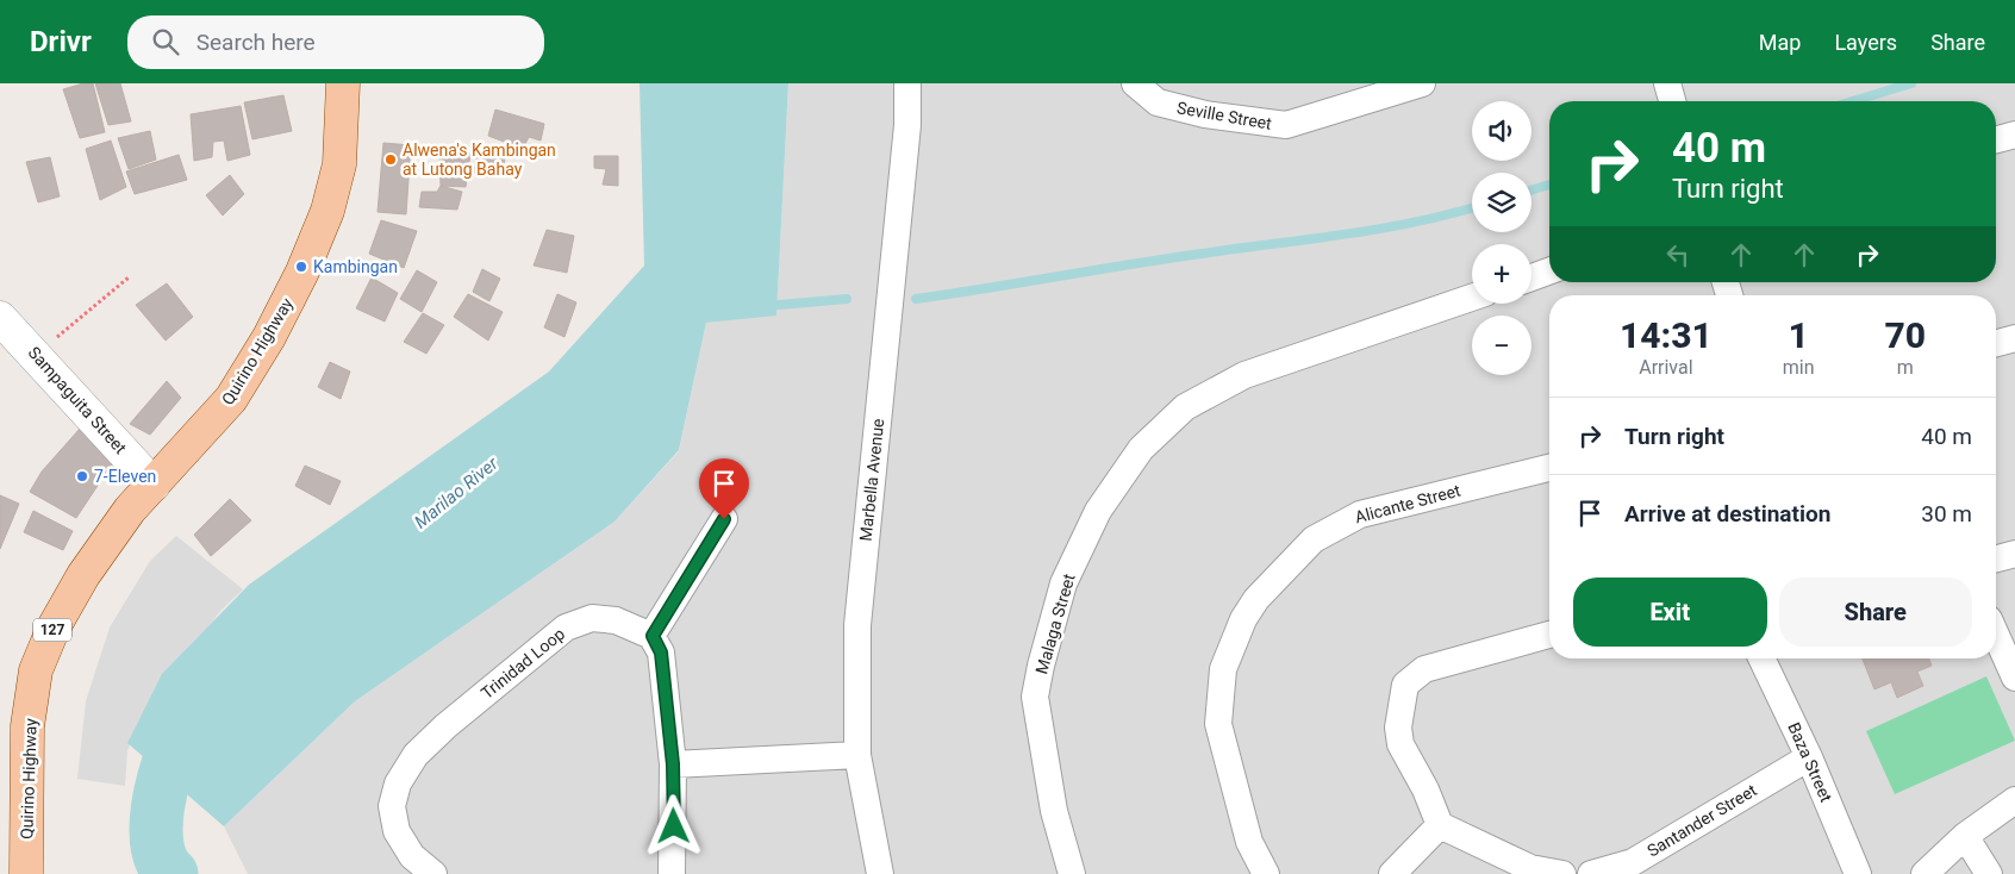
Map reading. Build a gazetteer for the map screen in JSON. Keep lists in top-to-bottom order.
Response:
{
  "streets": {
    "main road": ["Quirino Highway", "127"],
    "street": [
      "Seville Street",
      "Sampaguita Street",
      "Marbella Avenue",
      "Alicante Street",
      "Malaga Street",
      "Trinidad Loop",
      "Baza Street",
      "Santander Street"
    ]
  },
  "crossings": [
    ["Quirino Highway", "Sampaguita Street"],
    ["Baza Street", "Santander Street"]
  ],
  "water": ["Marilao River"],
  "places": ["Alwena's Kambingan at Lutong Bahay", "Kambingan", "7-Eleven"],
  "page": {
    "header": "Drivr",
    "search": "Search here",
    "nav": ["Map", "Layers", "Share"],
    "map_buttons": ["+", "−"],
    "turn": ["40 m", "Turn right"],
    "eta": [
      "14:31",
      "Arrival",
      "1",
      "min",
      "70",
      "m"
    ],
    "list": [
      {
        "name": "Turn right",
        "value": "40 m"
      },
      {
        "name": "Arrive at destination",
        "value": "30 m"
      }
    ],
    "buttons": ["Exit", "Share"]
  }
}
